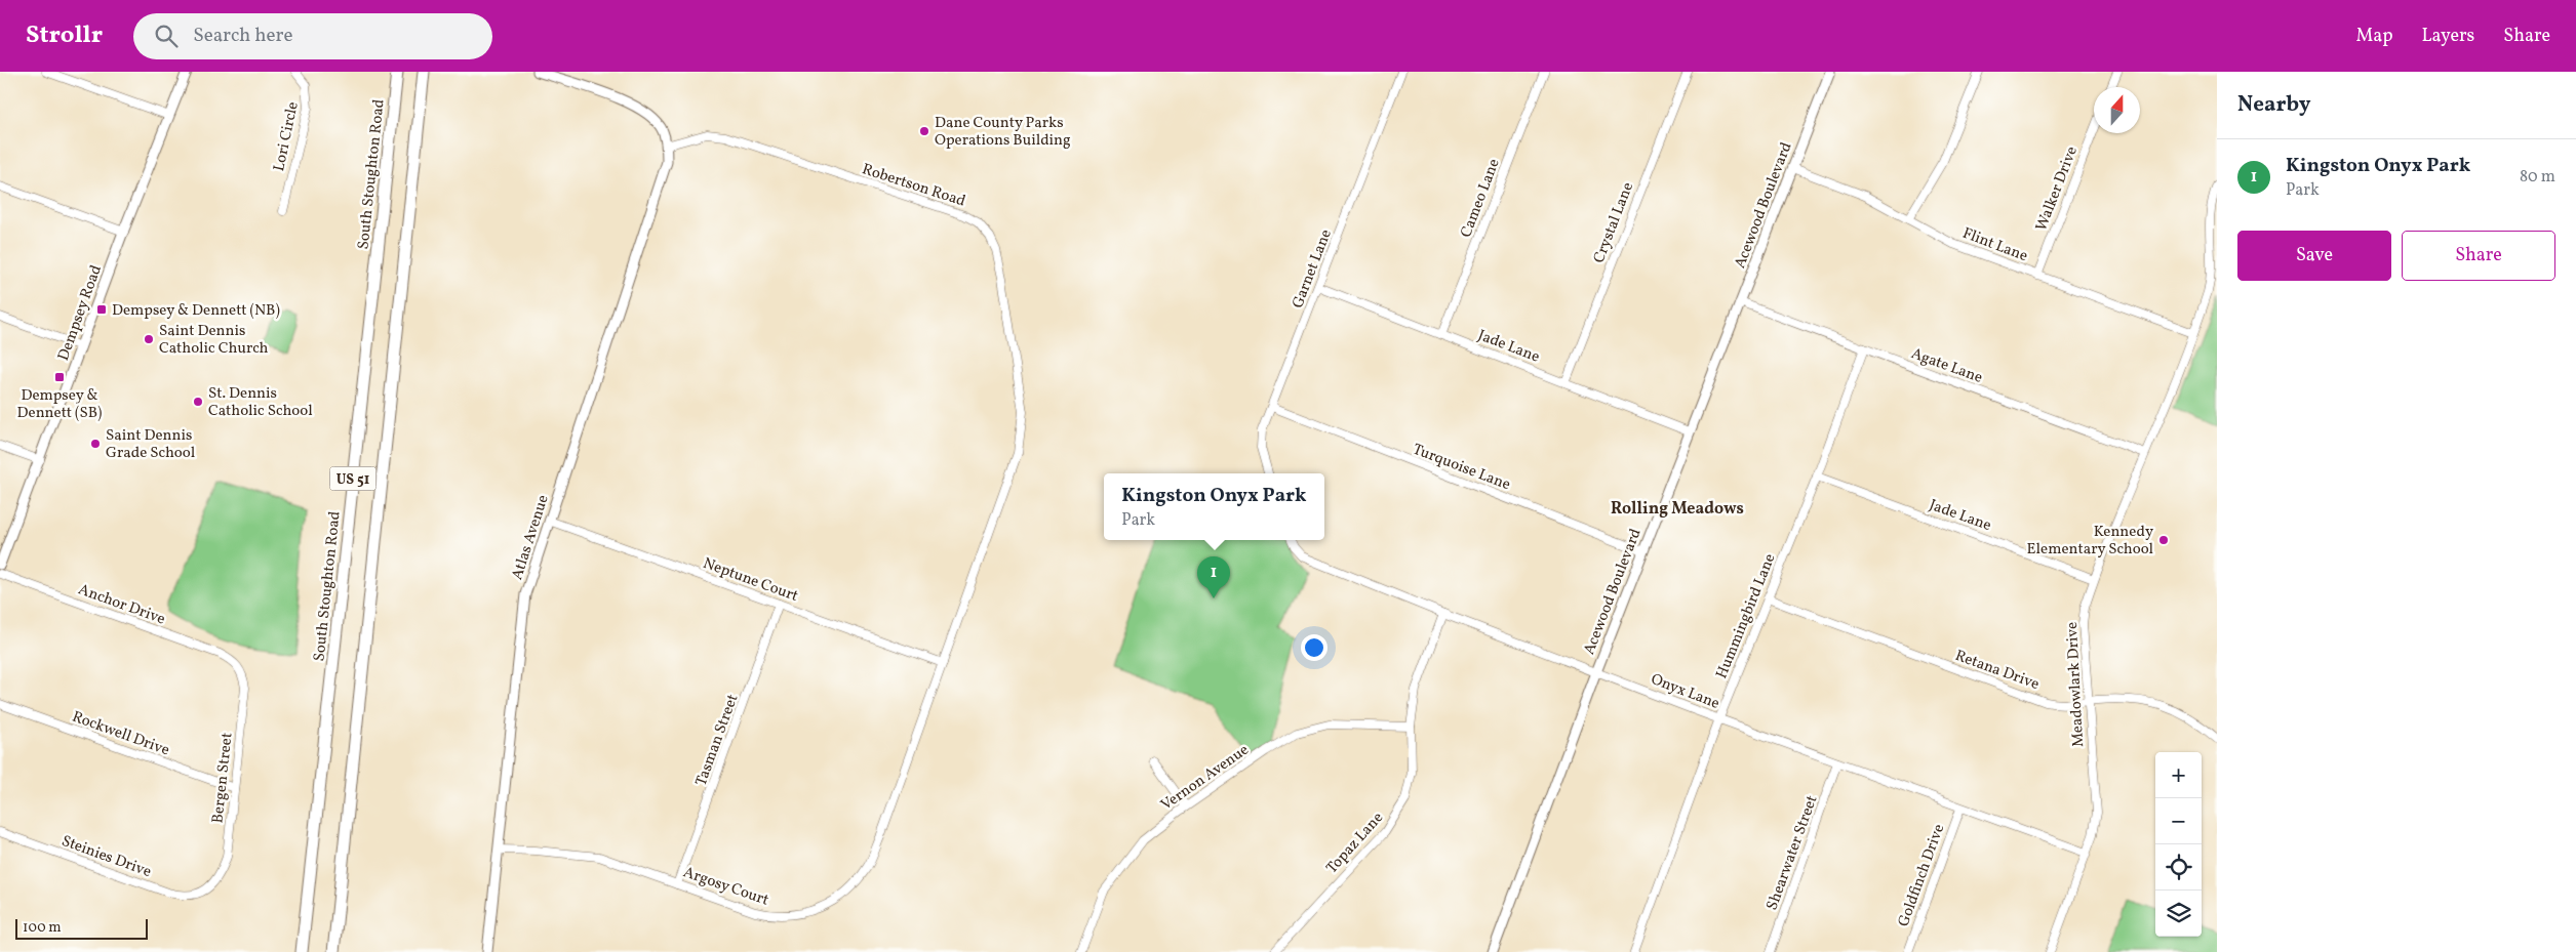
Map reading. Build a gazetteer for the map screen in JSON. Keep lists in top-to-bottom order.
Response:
{
  "streets": {
    "main road": ["South Stoughton Road", "US 51"],
    "street": [
      "Lori Circle",
      "Robertson Road",
      "Walker Drive",
      "Cameo Lane",
      "Acewood Boulevard",
      "Crystal Lane",
      "Flint Lane",
      "Garnet Lane",
      "Dempsey Road",
      "Jade Lane",
      "Agate Lane",
      "Turquoise Lane",
      "Atlas Avenue",
      "Neptune Court",
      "Anchor Drive",
      "Hummingbird Lane",
      "Retana Drive",
      "Meadowlark Drive",
      "Onyx Lane",
      "Rockwell Drive",
      "Tasman Street",
      "Vernon Avenue",
      "Bergen Street",
      "Topaz Lane",
      "Shearwater Street",
      "Steinies Drive",
      "Goldfinch Drive",
      "Argosy Court"
    ]
  },
  "crossings": [
    ["Robertson Road", "Atlas Avenue"],
    ["Robertson Road", "Neptune Court"],
    ["Robertson Road", "Argosy Court"],
    ["Walker Drive", "Flint Lane"],
    ["Cameo Lane", "Jade Lane"],
    ["Acewood Boulevard", "Flint Lane"],
    ["Acewood Boulevard", "Jade Lane"],
    ["Acewood Boulevard", "Agate Lane"],
    ["Acewood Boulevard", "Turquoise Lane"],
    ["Acewood Boulevard", "Onyx Lane"],
    ["Crystal Lane", "Jade Lane"],
    ["Flint Lane", "Meadowlark Drive"],
    ["Garnet Lane", "Jade Lane"],
    ["Garnet Lane", "Turquoise Lane"],
    ["Jade Lane", "Hummingbird Lane"],
    ["Jade Lane", "Meadowlark Drive"],
    ["Agate Lane", "Hummingbird Lane"],
    ["Agate Lane", "Meadowlark Drive"],
    ["Atlas Avenue", "Neptune Court"],
    ["Atlas Avenue", "Argosy Court"],
    ["Neptune Court", "Tasman Street"],
    ["Neptune Court", "Argosy Court"],
    ["Anchor Drive", "Bergen Street"],
    ["Hummingbird Lane", "Retana Drive"],
    ["Hummingbird Lane", "Onyx Lane"],
    ["Retana Drive", "Meadowlark Drive"],
    ["Meadowlark Drive", "Onyx Lane"],
    ["Onyx Lane", "Topaz Lane"],
    ["Onyx Lane", "Shearwater Street"],
    ["Onyx Lane", "Goldfinch Drive"],
    ["Rockwell Drive", "Bergen Street"],
    ["Tasman Street", "Argosy Court"],
    ["Vernon Avenue", "Topaz Lane"],
    ["Bergen Street", "Steinies Drive"]
  ],
  "districts": ["Rolling Meadows"],
  "places": {
    "other": [
      "Dane County Parks Operations Building",
      "Saint Dennis Catholic Church",
      "St. Dennis Catholic School",
      "Saint Dennis Grade School",
      "Kennedy Elementary School"
    ],
    "transit": ["Dempsey & Dennett (NB)", "Dempsey & Dennett (SB)"]
  },
  "scale_bar": "100 m",
  "north": "top",
  "page": {
    "header": "Strollr",
    "search": "Search here",
    "nav": ["Map", "Layers", "Share"],
    "heading": "Nearby",
    "list": [
      {
        "mark": "1",
        "name": "Kingston Onyx Park",
        "note": "Park",
        "value": "80 m"
      }
    ],
    "buttons": ["Save", "Share"],
    "popup": ["Kingston Onyx Park", "Park"],
    "pins": "1",
    "map_buttons": ["+", "−"],
    "scale": "100 m"
  }
}
